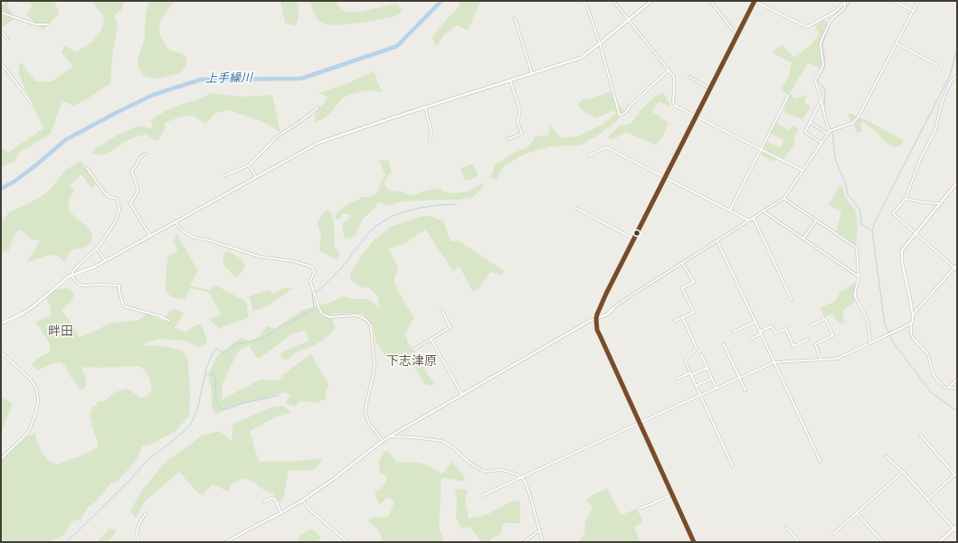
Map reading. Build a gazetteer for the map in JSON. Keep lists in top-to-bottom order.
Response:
{
  "districts": ["畔田", "下志津原"],
  "water": ["上手繰川"]
}
